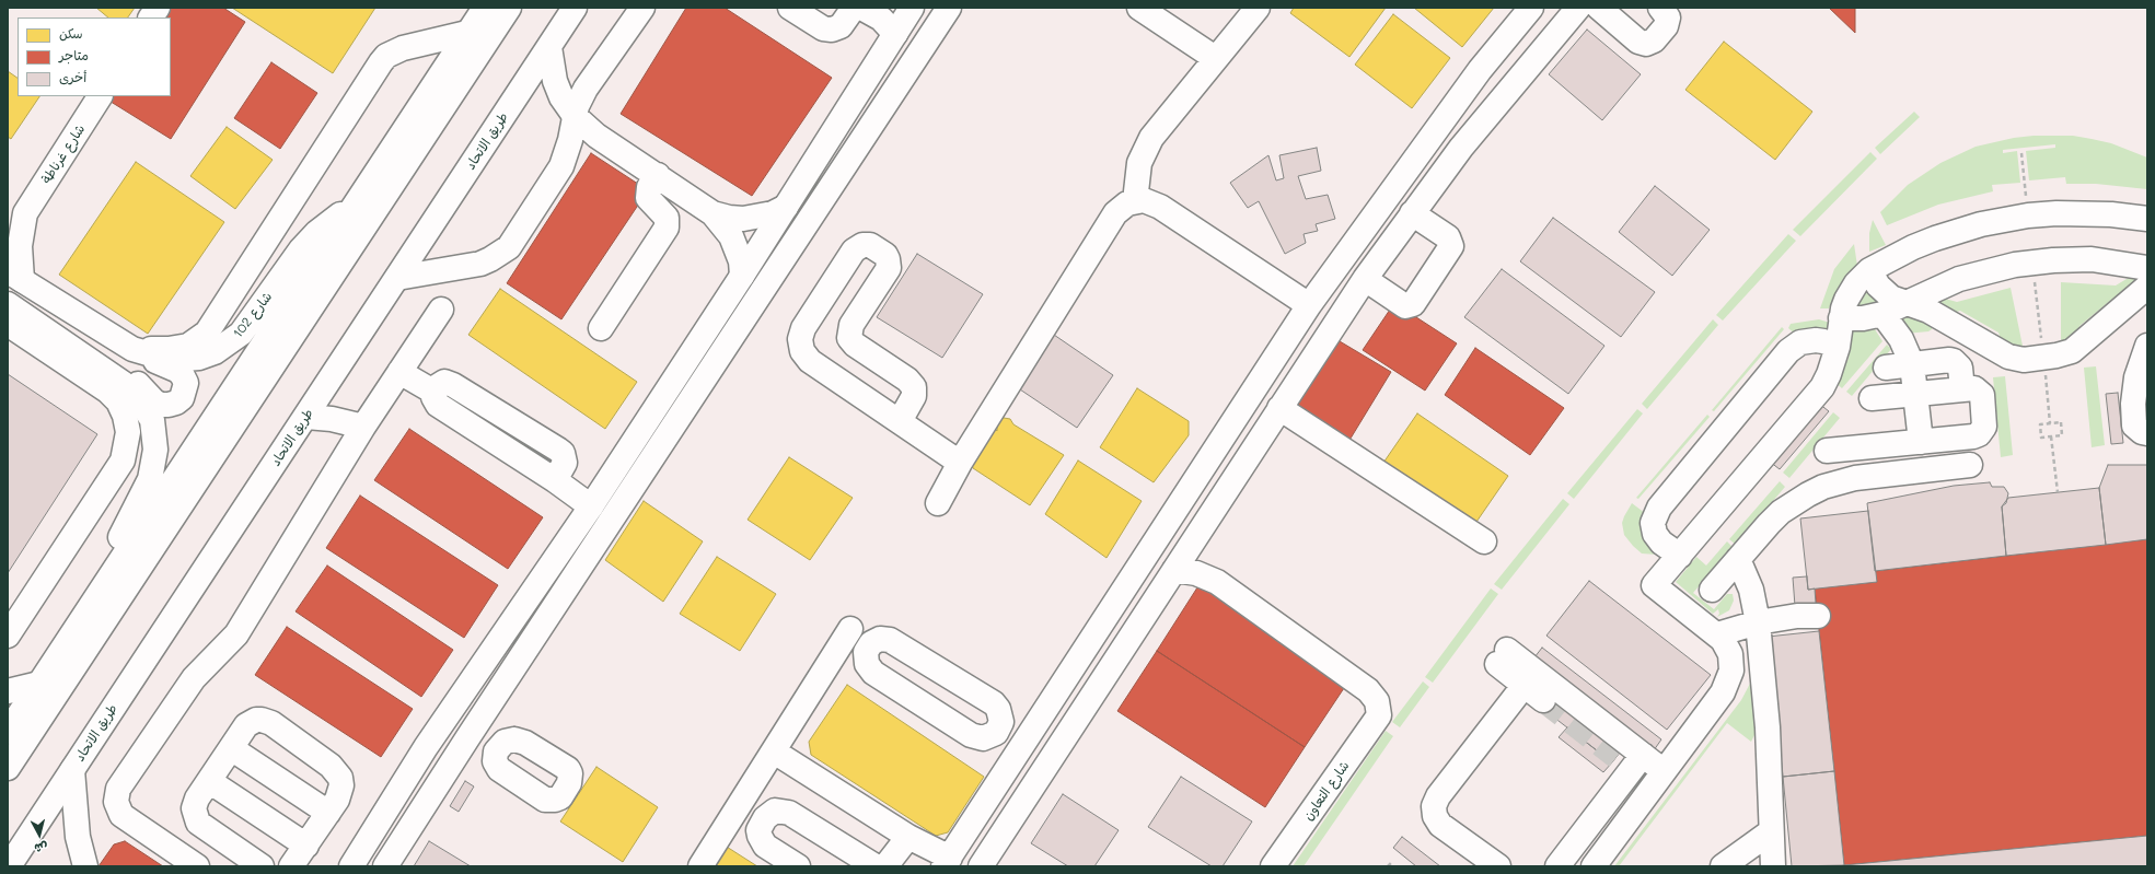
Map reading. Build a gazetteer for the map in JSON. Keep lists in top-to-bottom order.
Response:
{
  "streets": {
    "main road": [
      "طريق الاتحاد",
      "شارع غرناطة",
      "شارع 102",
      "شارع التعاون"
    ]
  },
  "crossings": [
    ["شارع غرناطة", "شارع 102"]
  ],
  "legend": ["سكن", "متاجر", "أخرى"],
  "north": "bottom"
}
